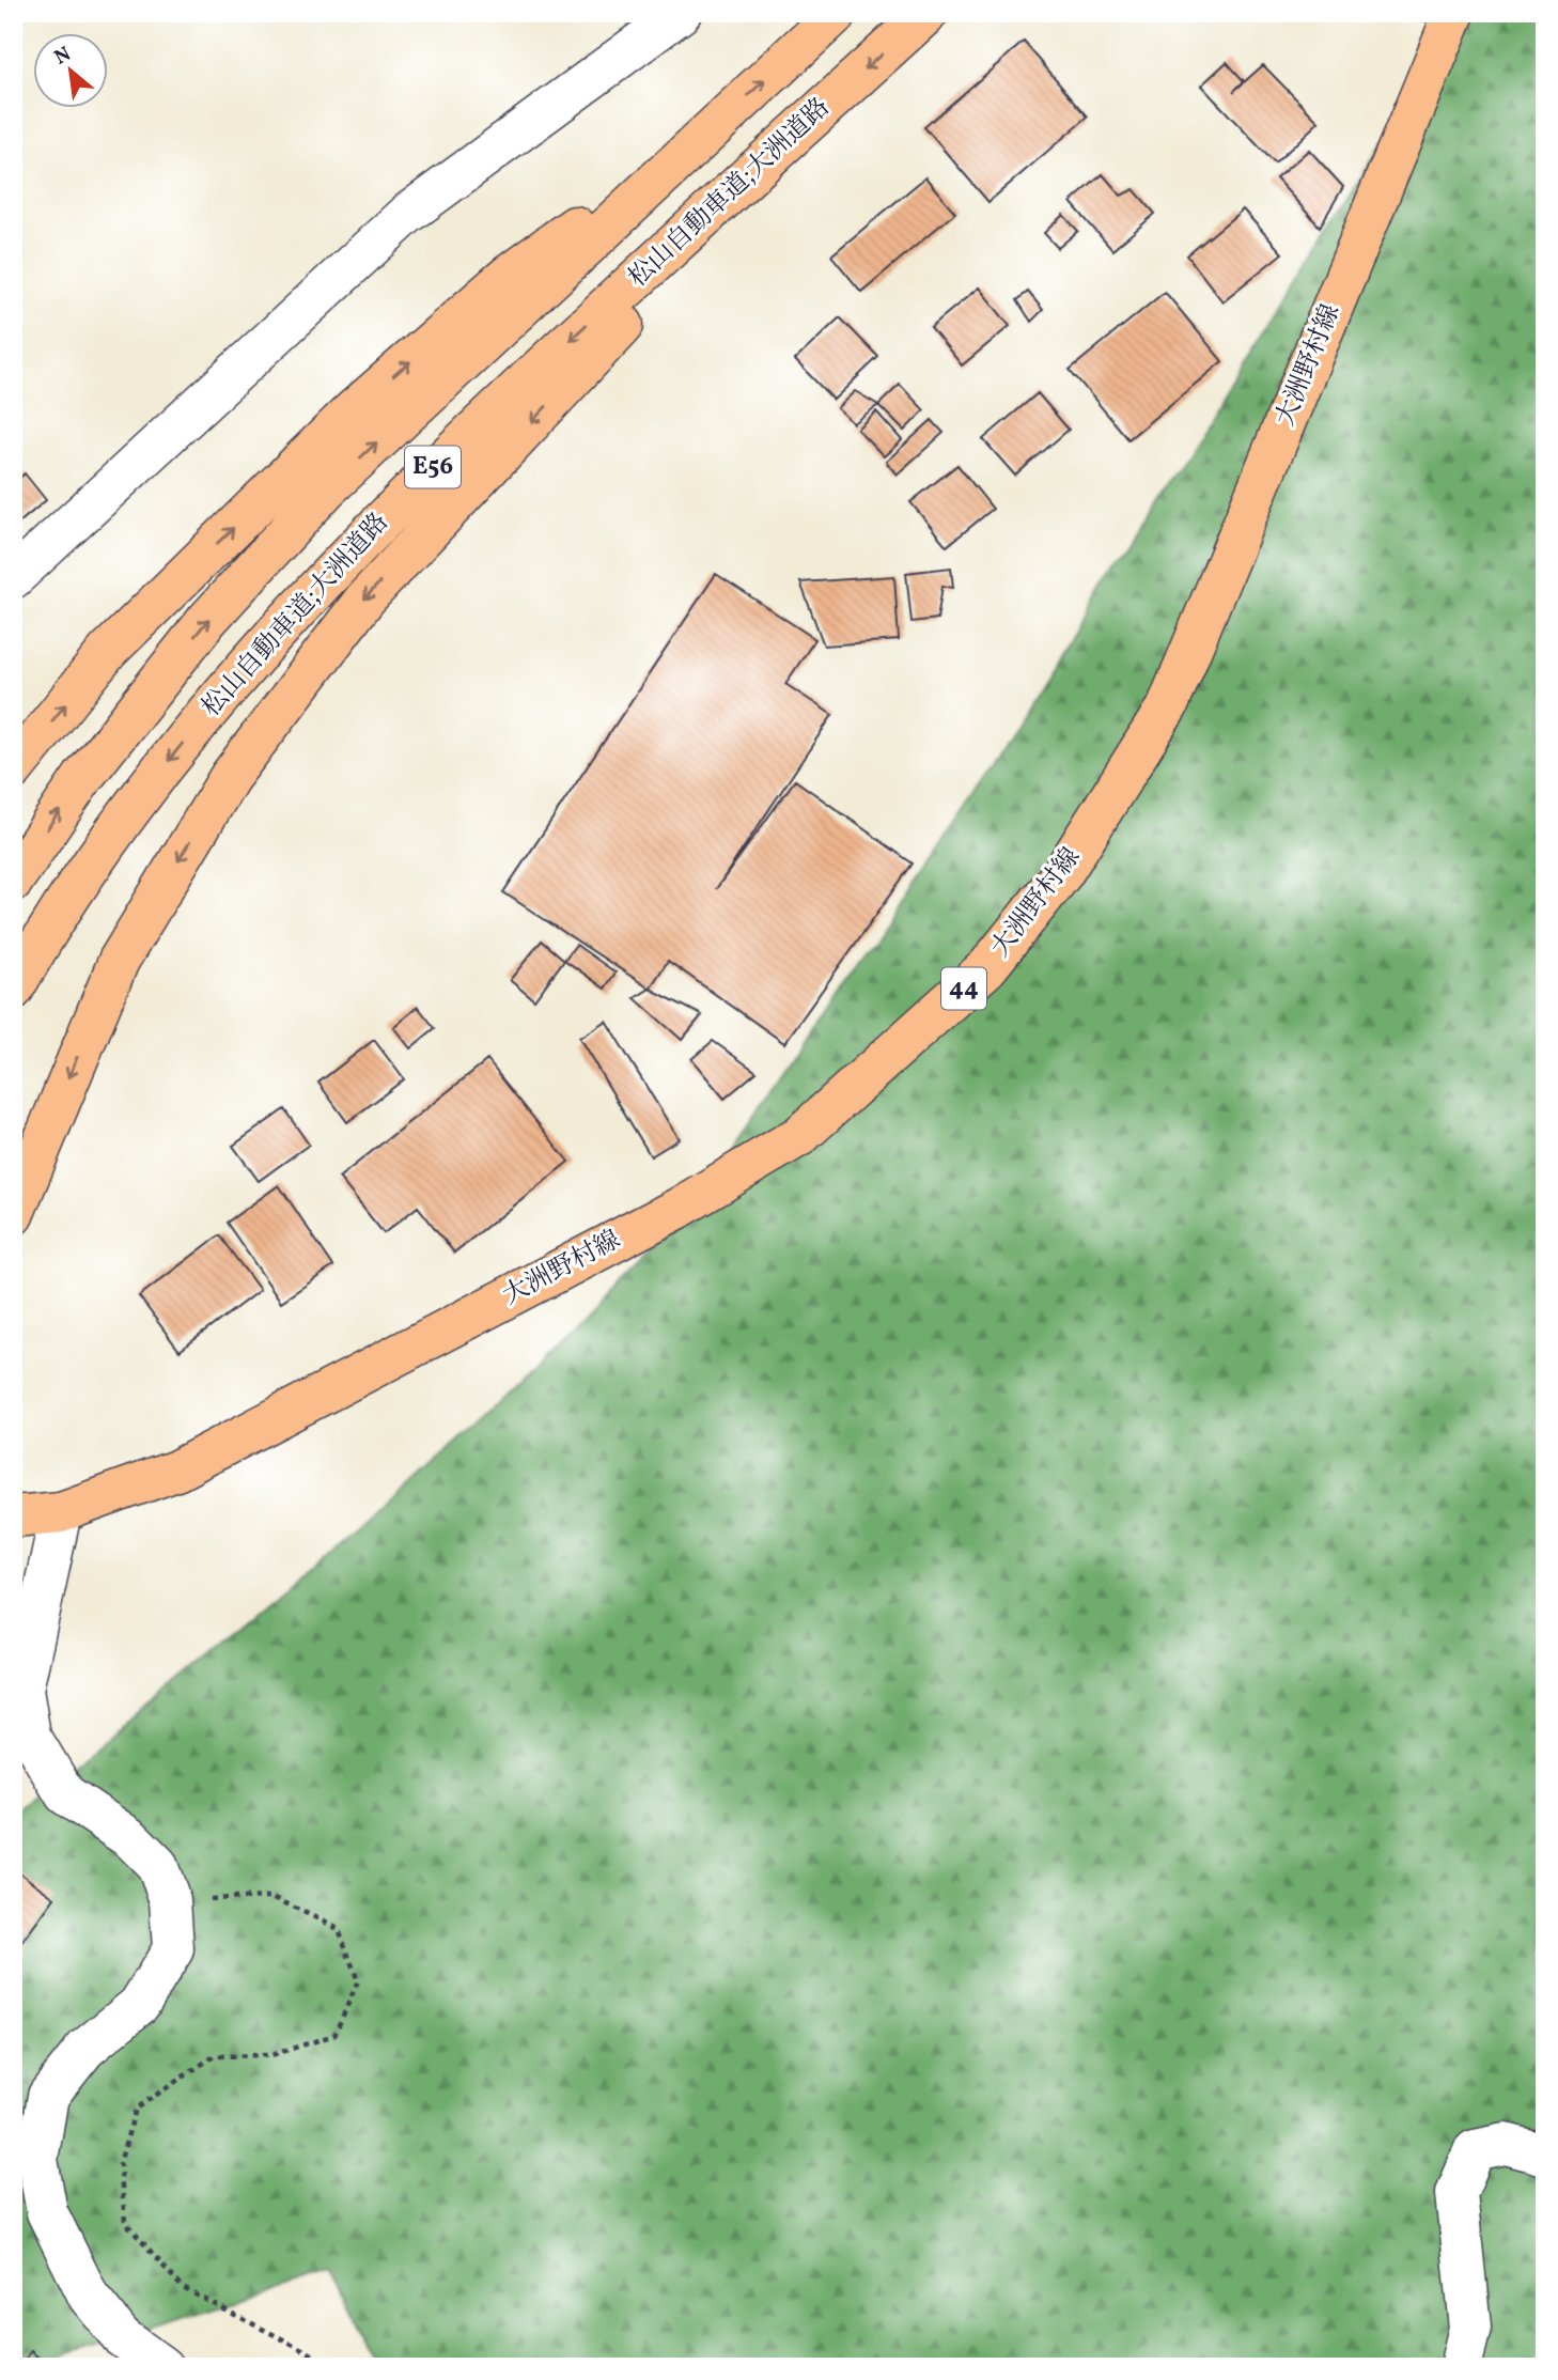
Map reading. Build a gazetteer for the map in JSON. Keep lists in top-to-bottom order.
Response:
{
  "streets": {
    "main road": [
      "松山自動車道;大洲道路",
      "大洲野村線",
      "E56",
      "44"
    ]
  },
  "north": "top left"
}
